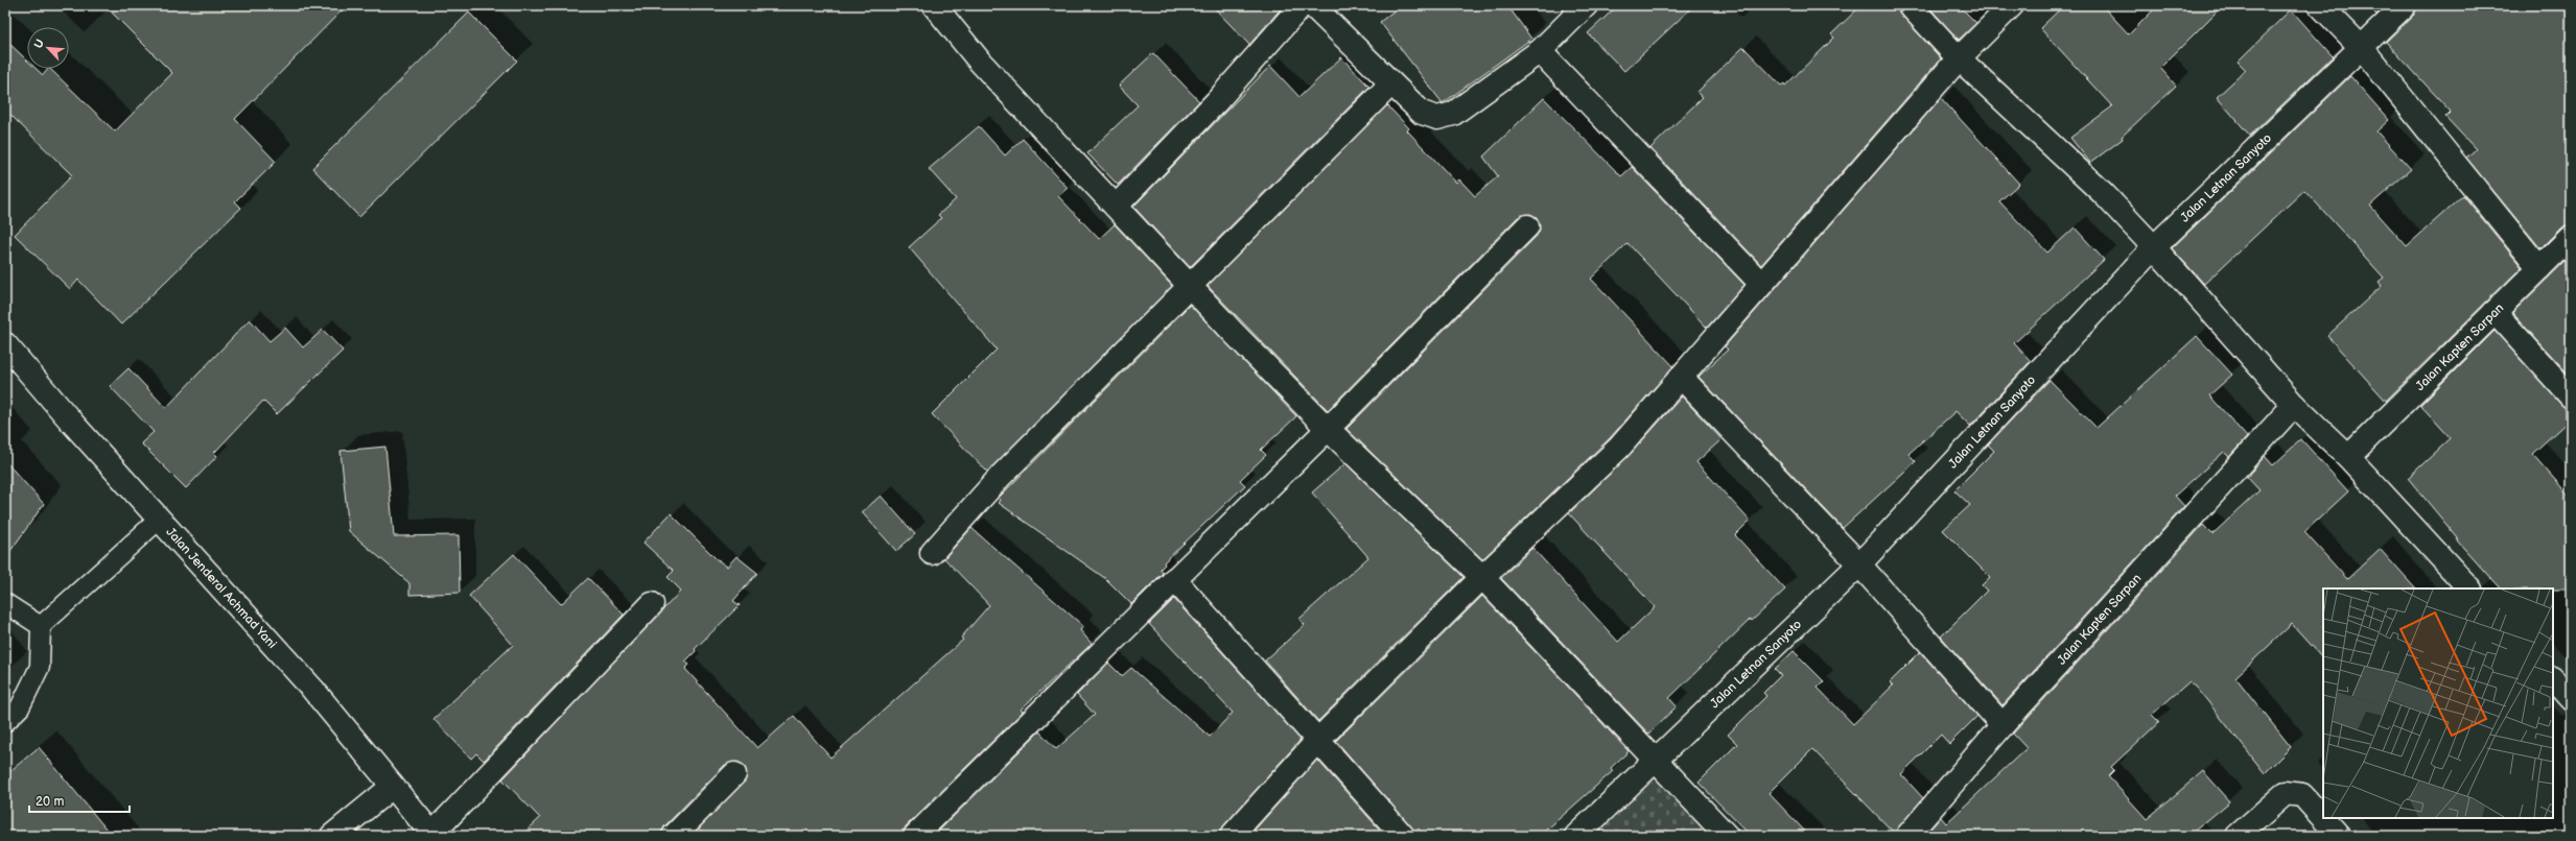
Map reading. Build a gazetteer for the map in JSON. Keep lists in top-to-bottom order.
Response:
{
  "streets": {
    "street": ["Jalan Letnan Sanyoto", "Jalan Kapten Sarpan", "Jalan Jenderal Achmad Yani"]
  },
  "scale_bar": "20 m",
  "north": "top left"
}
